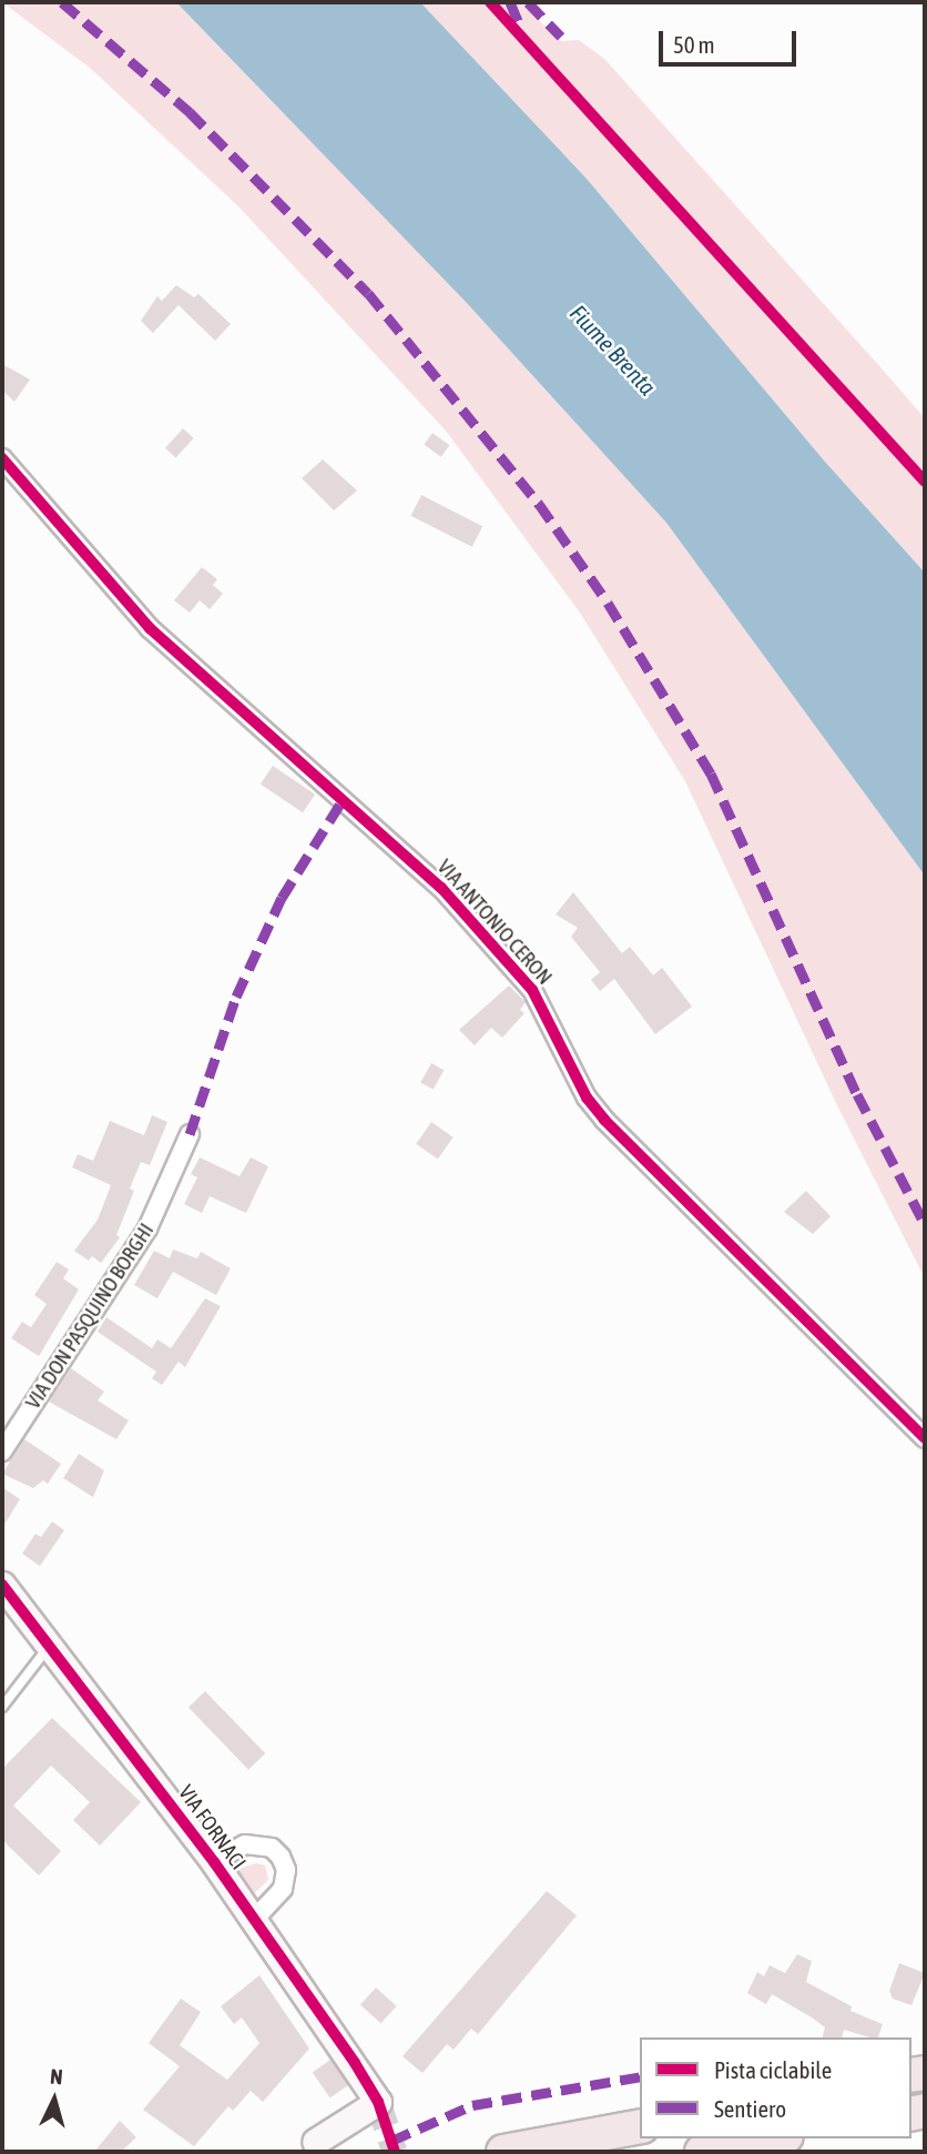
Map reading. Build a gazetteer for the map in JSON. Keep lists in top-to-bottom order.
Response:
{
  "streets": {
    "street": ["VIA ANTONIO CERON", "VIA DON PASQUINO BORGHI", "VIA FORNACI"]
  },
  "water": ["Fiume Brenta"],
  "legend": ["Pista ciclabile", "Sentiero"],
  "scale_bar": "50 m",
  "north": "top"
}
